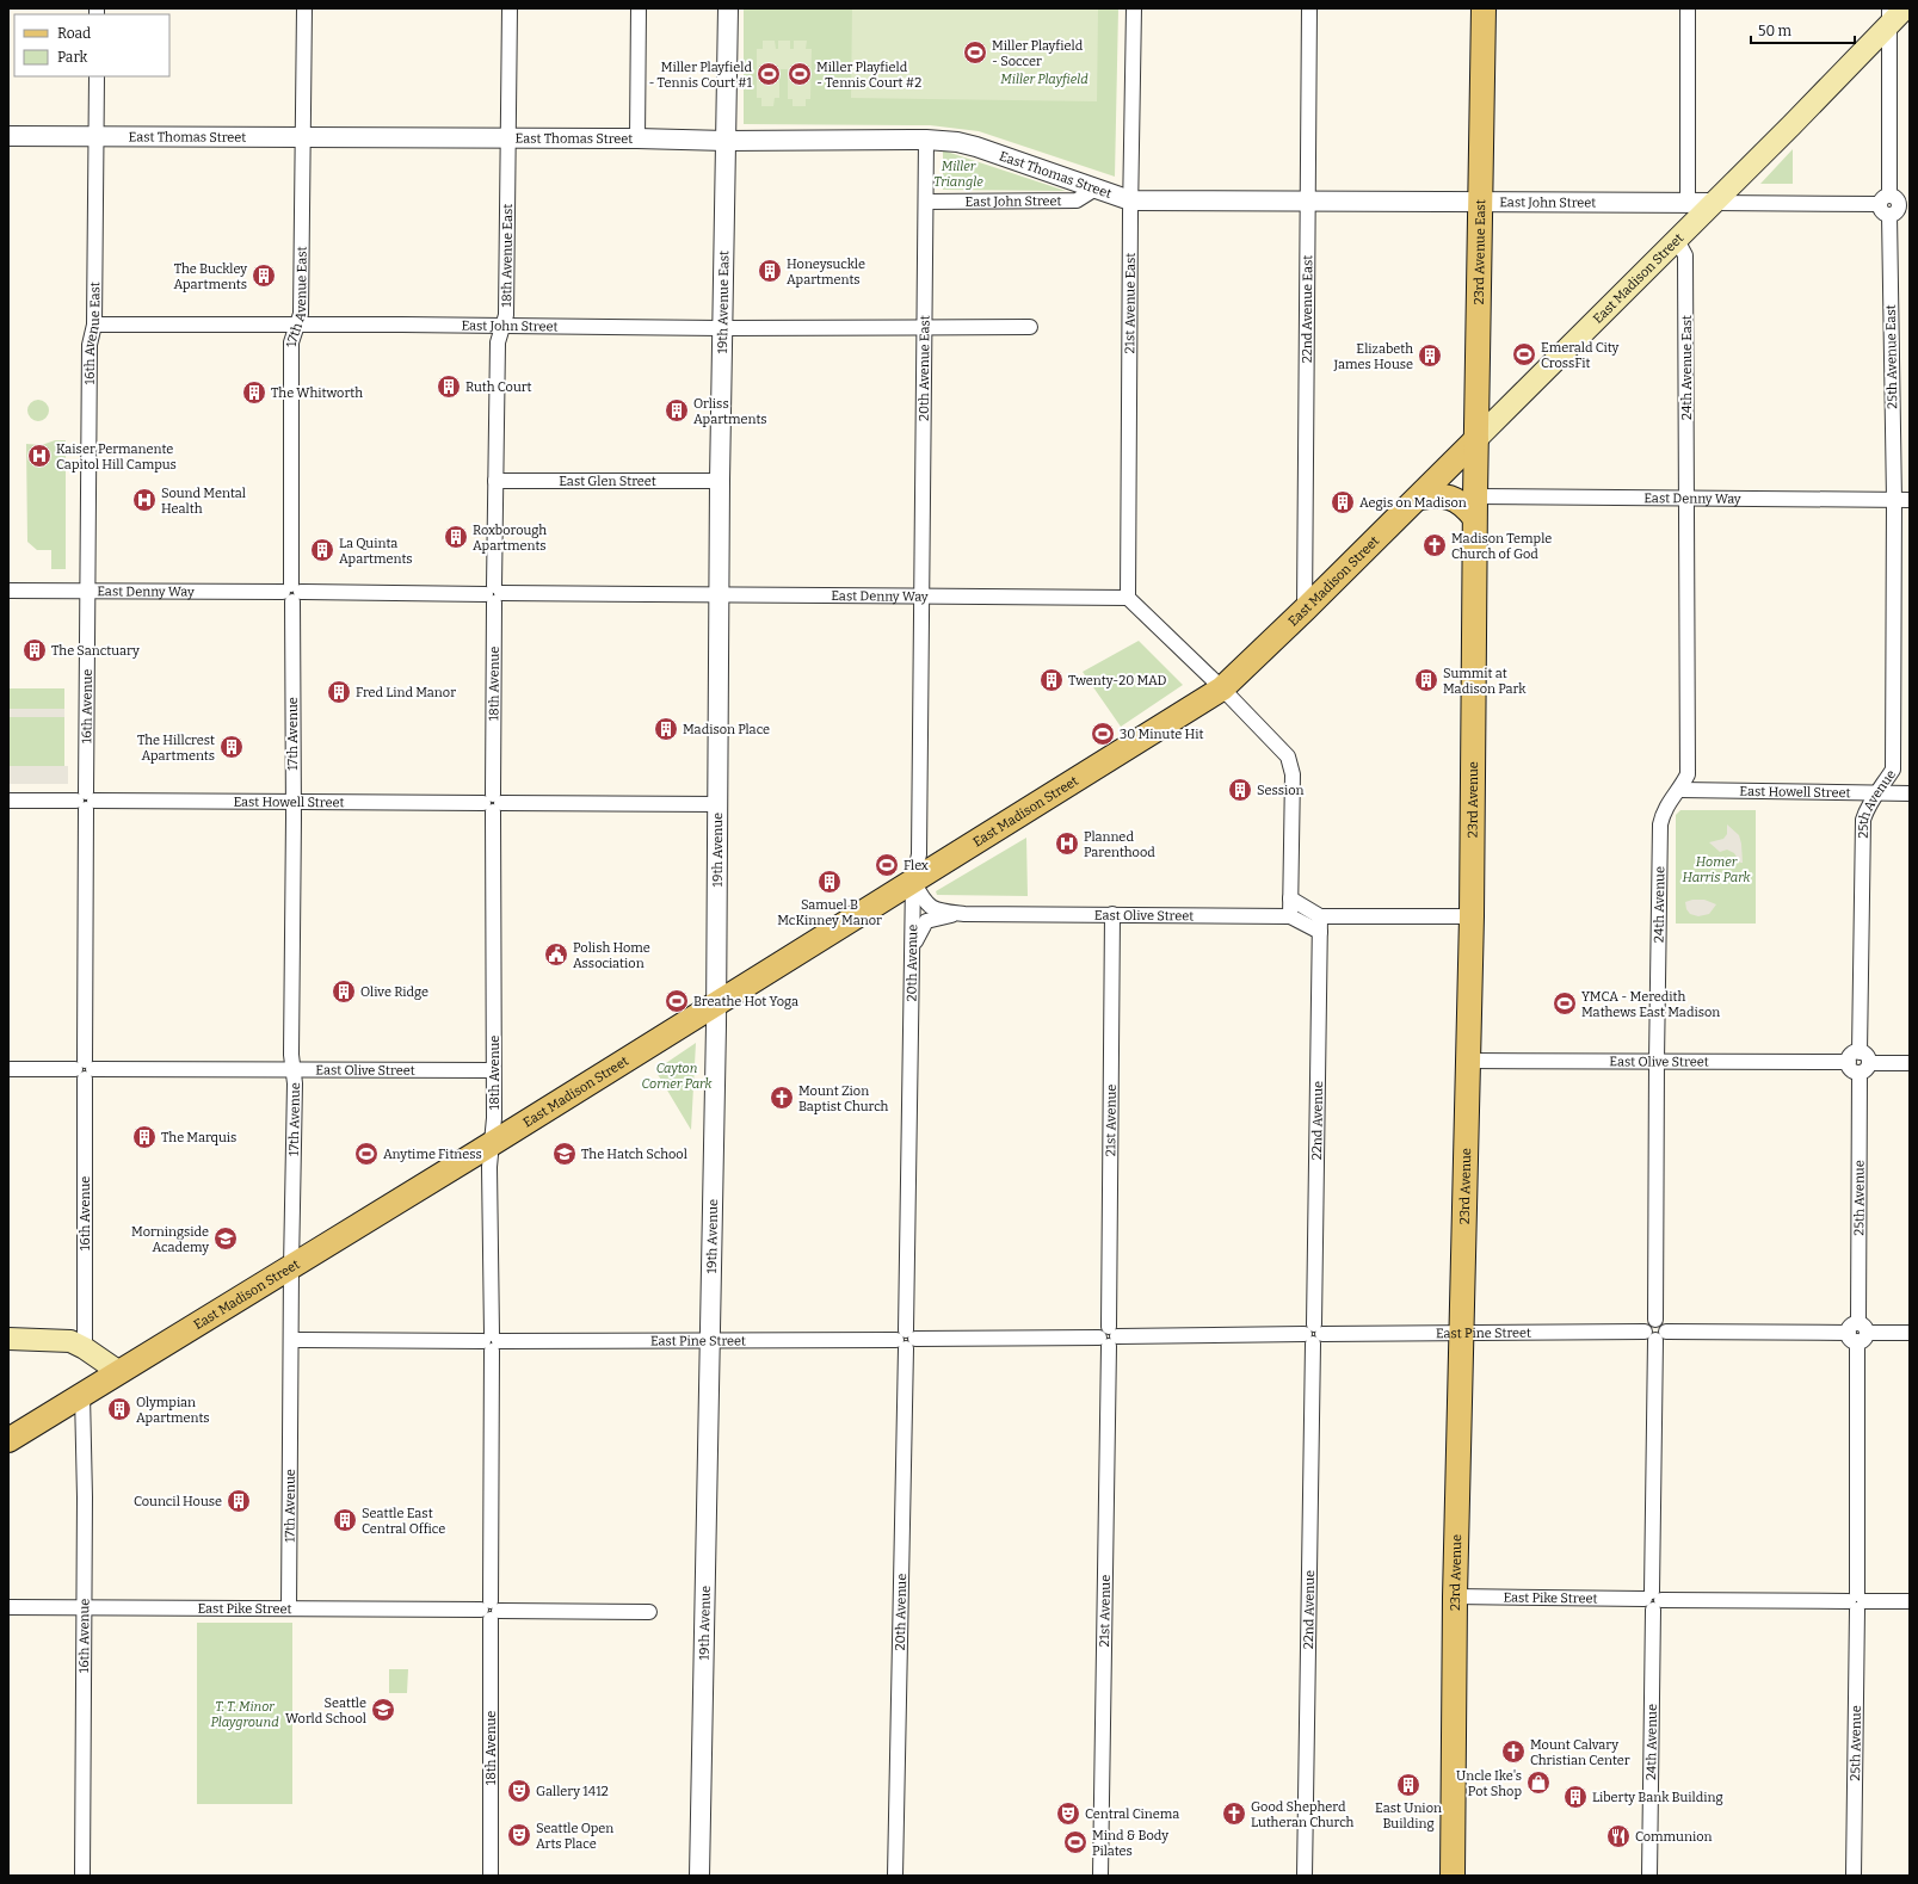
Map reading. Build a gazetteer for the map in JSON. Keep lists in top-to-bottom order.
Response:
{
  "streets": {
    "main road": ["23rd Avenue East", "East Madison Street", "23rd Avenue"],
    "street": [
      "East Thomas Street",
      "East John Street",
      "18th Avenue East",
      "17th Avenue East",
      "19th Avenue East",
      "21st Avenue East",
      "22nd Avenue East",
      "16th Avenue East",
      "25th Avenue East",
      "24th Avenue East",
      "20th Avenue East",
      "East Glen Street",
      "East Denny Way",
      "18th Avenue",
      "16th Avenue",
      "17th Avenue",
      "East Howell Street",
      "25th Avenue",
      "19th Avenue",
      "24th Avenue",
      "East Olive Street",
      "20th Avenue",
      "21st Avenue",
      "22nd Avenue",
      "East Pine Street",
      "East Pike Street"
    ]
  },
  "crossings": [
    ["East Thomas Street", "East John Street"],
    ["East Thomas Street", "18th Avenue East"],
    ["East Thomas Street", "17th Avenue East"],
    ["East Thomas Street", "19th Avenue East"],
    ["East Thomas Street", "21st Avenue East"],
    ["East Thomas Street", "16th Avenue East"],
    ["East Thomas Street", "20th Avenue East"],
    ["East John Street", "23rd Avenue East"],
    ["East John Street", "18th Avenue East"],
    ["East John Street", "East Madison Street"],
    ["East John Street", "17th Avenue East"],
    ["East John Street", "19th Avenue East"],
    ["East John Street", "21st Avenue East"],
    ["East John Street", "22nd Avenue East"],
    ["East John Street", "16th Avenue East"],
    ["East John Street", "25th Avenue East"],
    ["East John Street", "20th Avenue East"],
    ["23rd Avenue East", "East Madison Street"],
    ["23rd Avenue East", "East Denny Way"],
    ["23rd Avenue East", "23rd Avenue"],
    ["18th Avenue East", "East Glen Street"],
    ["18th Avenue East", "East Denny Way"],
    ["18th Avenue East", "18th Avenue"],
    ["East Madison Street", "22nd Avenue East"],
    ["East Madison Street", "25th Avenue East"],
    ["East Madison Street", "24th Avenue East"],
    ["East Madison Street", "18th Avenue"],
    ["East Madison Street", "16th Avenue"],
    ["East Madison Street", "17th Avenue"],
    ["East Madison Street", "19th Avenue"],
    ["East Madison Street", "East Olive Street"],
    ["East Madison Street", "20th Avenue"],
    ["17th Avenue East", "East Denny Way"],
    ["17th Avenue East", "17th Avenue"],
    ["19th Avenue East", "East Glen Street"],
    ["19th Avenue East", "East Denny Way"],
    ["19th Avenue East", "19th Avenue"],
    ["21st Avenue East", "East Denny Way"],
    ["16th Avenue East", "East Denny Way"],
    ["16th Avenue East", "16th Avenue"],
    ["25th Avenue East", "East Denny Way"],
    ["25th Avenue East", "25th Avenue"],
    ["24th Avenue East", "East Denny Way"],
    ["24th Avenue East", "24th Avenue"],
    ["20th Avenue East", "East Denny Way"],
    ["20th Avenue East", "20th Avenue"],
    ["East Denny Way", "18th Avenue"],
    ["East Denny Way", "16th Avenue"],
    ["East Denny Way", "17th Avenue"],
    ["East Denny Way", "23rd Avenue"],
    ["East Denny Way", "25th Avenue"],
    ["East Denny Way", "19th Avenue"],
    ["East Denny Way", "24th Avenue"],
    ["East Denny Way", "20th Avenue"],
    ["18th Avenue", "East Howell Street"],
    ["18th Avenue", "East Olive Street"],
    ["18th Avenue", "East Pine Street"],
    ["18th Avenue", "East Pike Street"],
    ["16th Avenue", "East Howell Street"],
    ["16th Avenue", "East Olive Street"],
    ["16th Avenue", "East Pike Street"],
    ["17th Avenue", "East Howell Street"],
    ["17th Avenue", "East Olive Street"],
    ["17th Avenue", "East Pine Street"],
    ["17th Avenue", "East Pike Street"],
    ["East Howell Street", "25th Avenue"],
    ["East Howell Street", "19th Avenue"],
    ["East Howell Street", "24th Avenue"],
    ["23rd Avenue", "East Olive Street"],
    ["23rd Avenue", "East Pine Street"],
    ["23rd Avenue", "East Pike Street"],
    ["25th Avenue", "East Olive Street"],
    ["25th Avenue", "East Pine Street"],
    ["25th Avenue", "East Pike Street"],
    ["19th Avenue", "East Pine Street"],
    ["24th Avenue", "East Olive Street"],
    ["24th Avenue", "East Pine Street"],
    ["24th Avenue", "East Pike Street"],
    ["East Olive Street", "20th Avenue"],
    ["East Olive Street", "21st Avenue"],
    ["East Olive Street", "22nd Avenue"],
    ["20th Avenue", "East Pine Street"],
    ["21st Avenue", "East Pine Street"],
    ["22nd Avenue", "East Pine Street"]
  ],
  "parks": [
    "Miller Playfield",
    "Miller Triangle",
    "Homer Harris Park",
    "Cayton Corner Park",
    "T. T. Minor Playground"
  ],
  "places": {
    "sports": [
      "Miller Playfield - Soccer",
      "Miller Playfield - Tennis Court #1",
      "Miller Playfield - Tennis Court #2",
      "Emerald City CrossFit",
      "30 Minute Hit",
      "Flex",
      "Breathe Hot Yoga",
      "YMCA - Meredith Mathews East Madison",
      "Anytime Fitness",
      "Mind & Body Pilates"
    ],
    "building": [
      "Honeysuckle Apartments",
      "The Buckley Apartments",
      "Elizabeth James House",
      "Ruth Court",
      "The Whitworth",
      "Orliss Apartments",
      "Aegis on Madison",
      "Roxborough Apartments",
      "La Quinta Apartments",
      "The Sanctuary",
      "Twenty-20 MAD",
      "Summit at Madison Park",
      "Fred Lind Manor",
      "Madison Place",
      "The Hillcrest Apartments",
      "Session",
      "Samuel B McKinney Manor",
      "Olive Ridge",
      "The Marquis",
      "Olympian Apartments",
      "Council House",
      "Seattle East Central Office",
      "East Union Building",
      "Liberty Bank Building"
    ],
    "hospital": ["Kaiser Permanente Capitol Hill Campus", "Sound Mental Health", "Planned Parenthood"],
    "church": [
      "Madison Temple Church of God",
      "Mount Zion Baptist Church",
      "Mount Calvary Christian Center",
      "Good Shepherd Lutheran Church"
    ],
    "public building": ["Polish Home Association"],
    "school or university": ["The Hatch School", "Morningside Academy", "Seattle World School"],
    "shop": ["Uncle Ike's Pot Shop"],
    "theatre": ["Gallery 1412", "Central Cinema", "Seattle Open Arts Place"],
    "restaurant": ["Communion"]
  },
  "legend": ["Road", "Park"],
  "scale_bar": "50 m"
}
